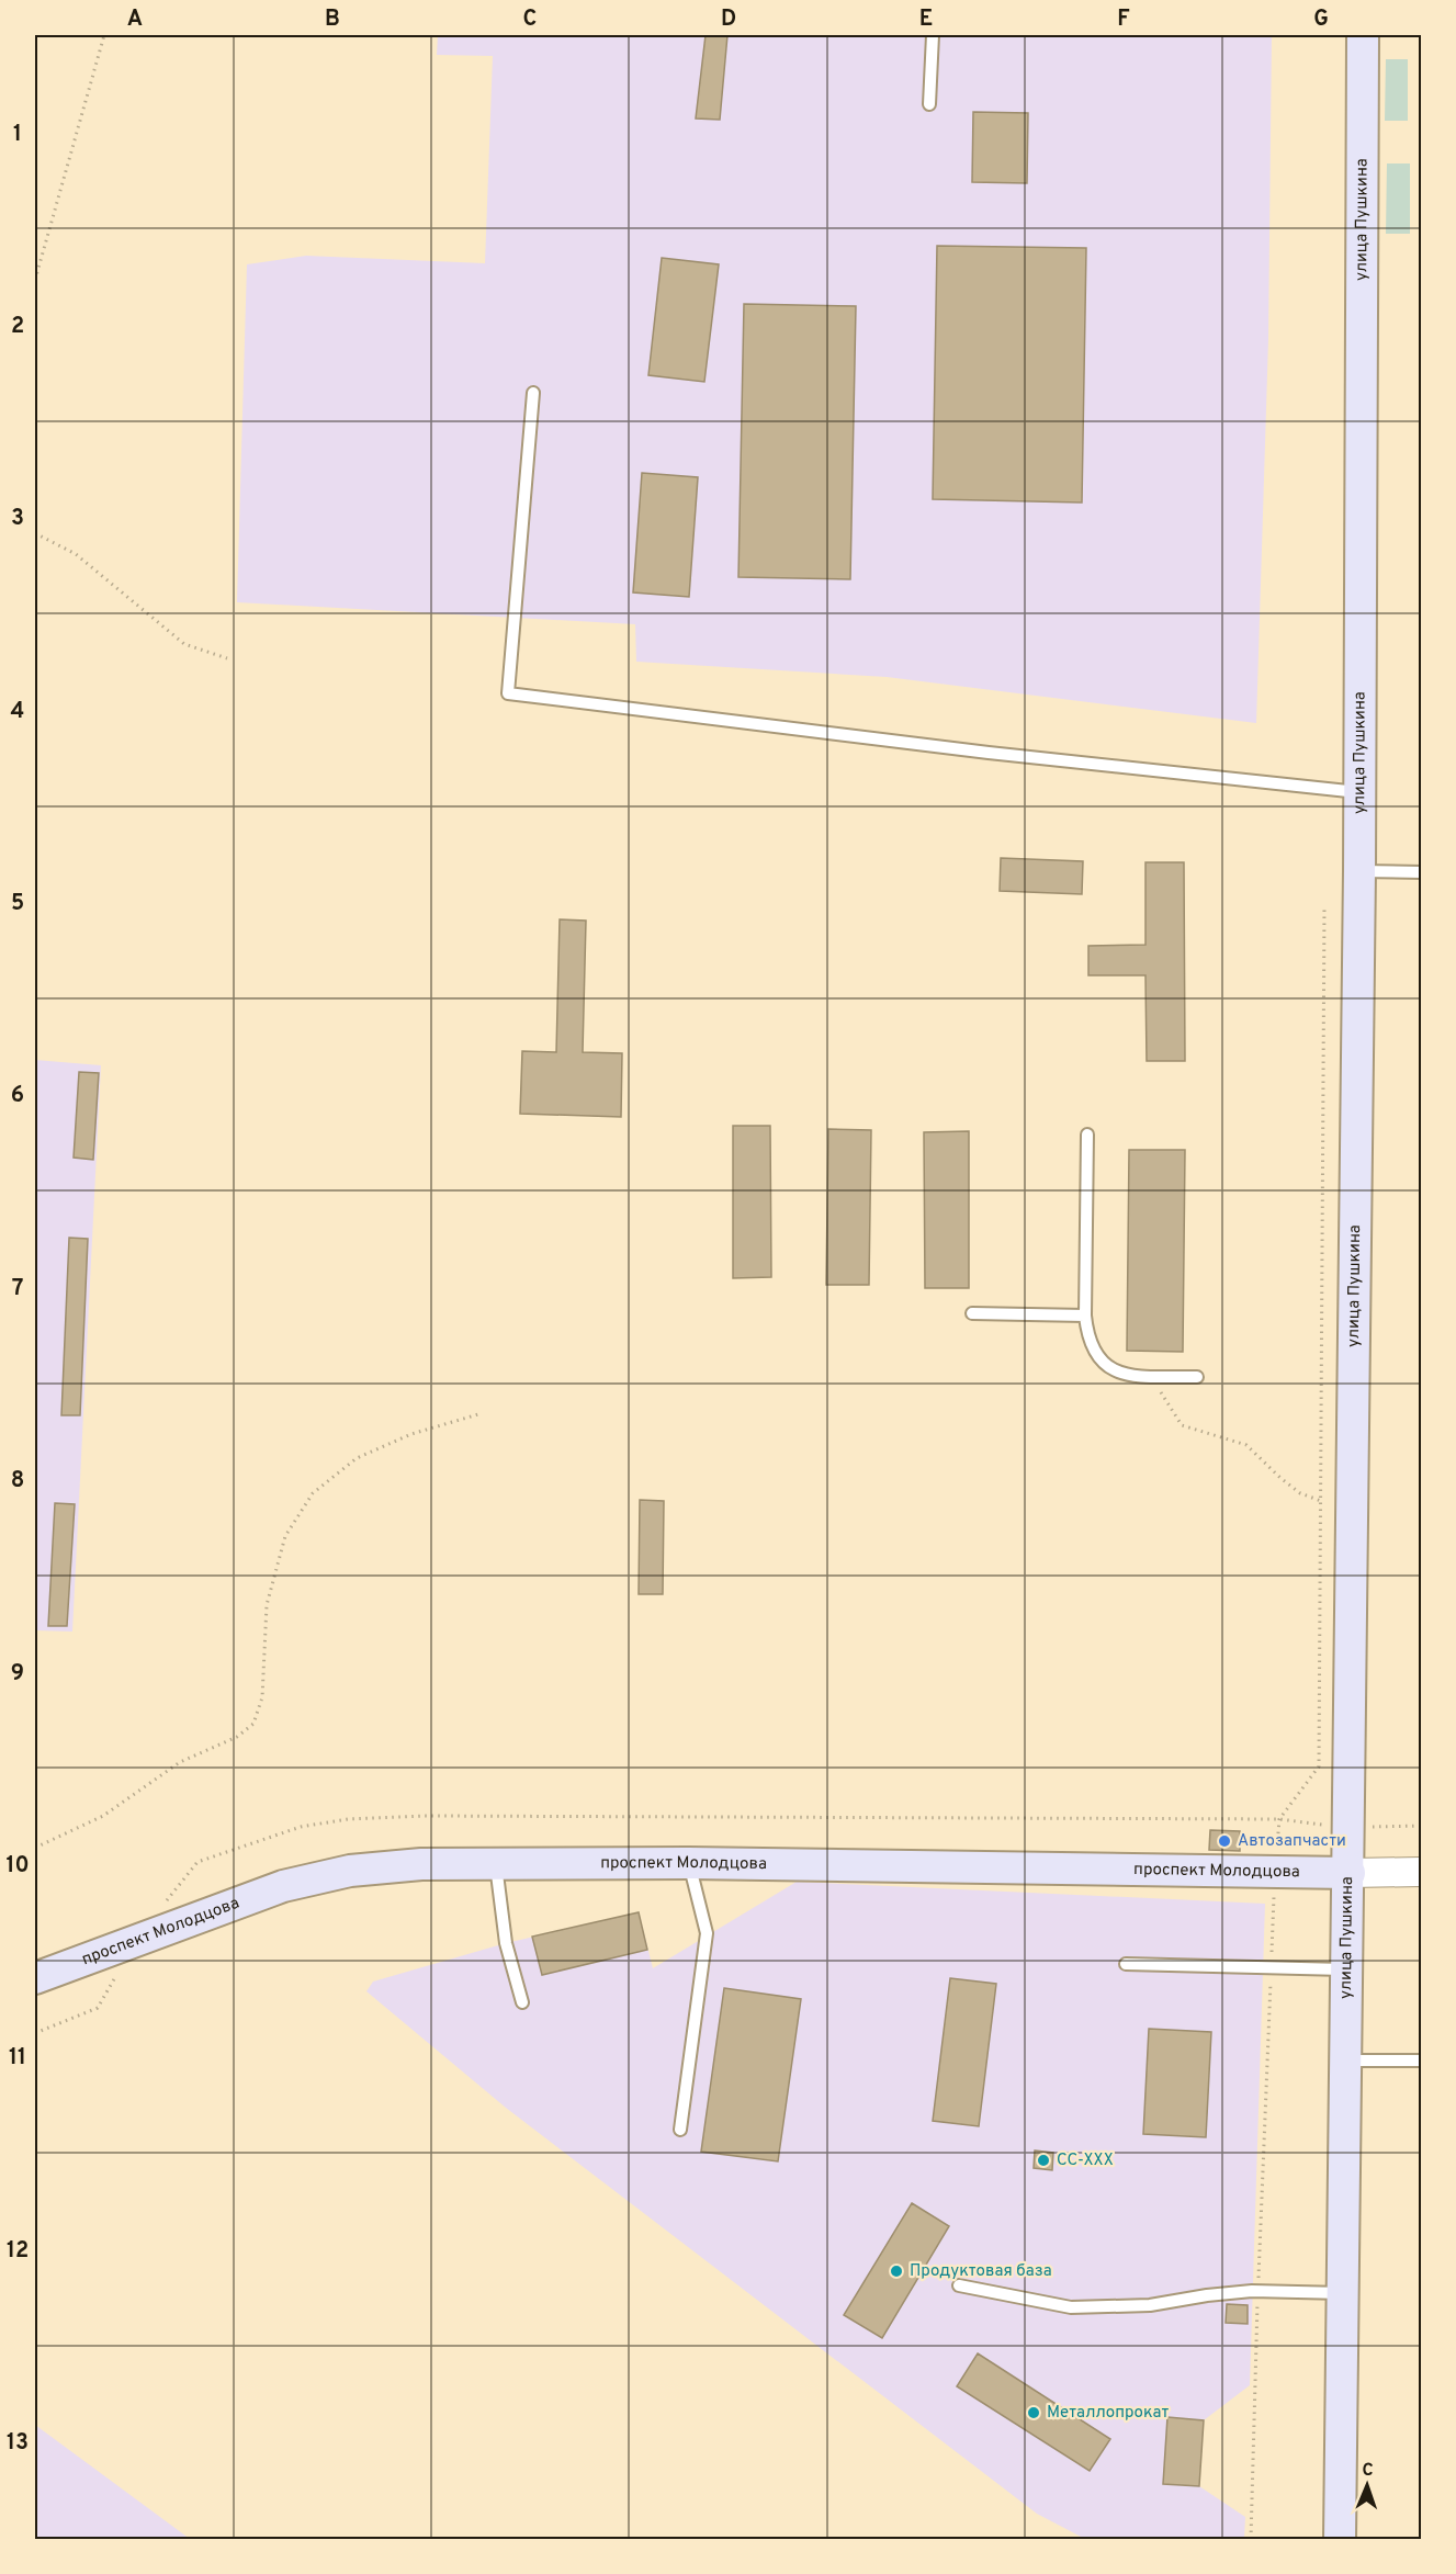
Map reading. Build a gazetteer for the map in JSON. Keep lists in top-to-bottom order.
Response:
{
  "streets": {
    "main road": ["улица Пушкина", "проспект Молодцова"]
  },
  "crossings": [
    ["улица Пушкина", "проспект Молодцова"]
  ],
  "places": [
    "Автозапчасти",
    "СС-ХХХ",
    "Продуктовая база",
    "Металлопрокат"
  ],
  "north": "top",
  "grid": {
    "columns": [
      "A",
      "B",
      "C",
      "D",
      "E",
      "F",
      "G"
    ],
    "rows": [
      "1",
      "2",
      "3",
      "4",
      "5",
      "6",
      "7",
      "8",
      "9",
      "10",
      "11",
      "12",
      "13"
    ]
  }
}
